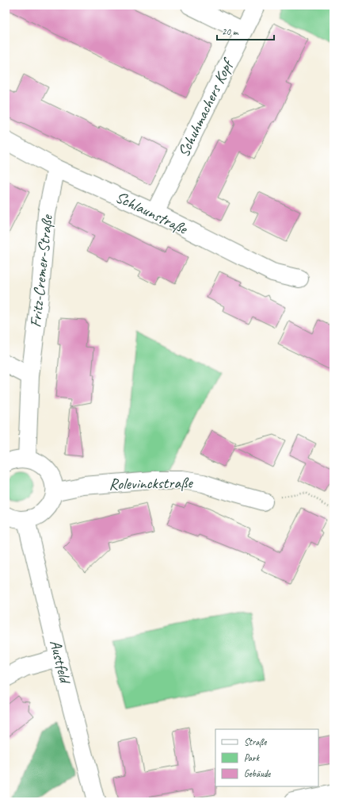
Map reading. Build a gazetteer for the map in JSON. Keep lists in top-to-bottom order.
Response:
{
  "streets": {
    "street": [
      "Schuhmachers Kopf",
      "Schlaunstraße",
      "Fritz-Cremer-Straße",
      "Rolevinckstraße",
      "Austfeld"
    ]
  },
  "crossings": [
    ["Schuhmachers Kopf", "Schlaunstraße"],
    ["Schlaunstraße", "Fritz-Cremer-Straße"]
  ],
  "legend": ["Straße", "Park", "Gebäude"],
  "scale_bar": "20 m"
}
